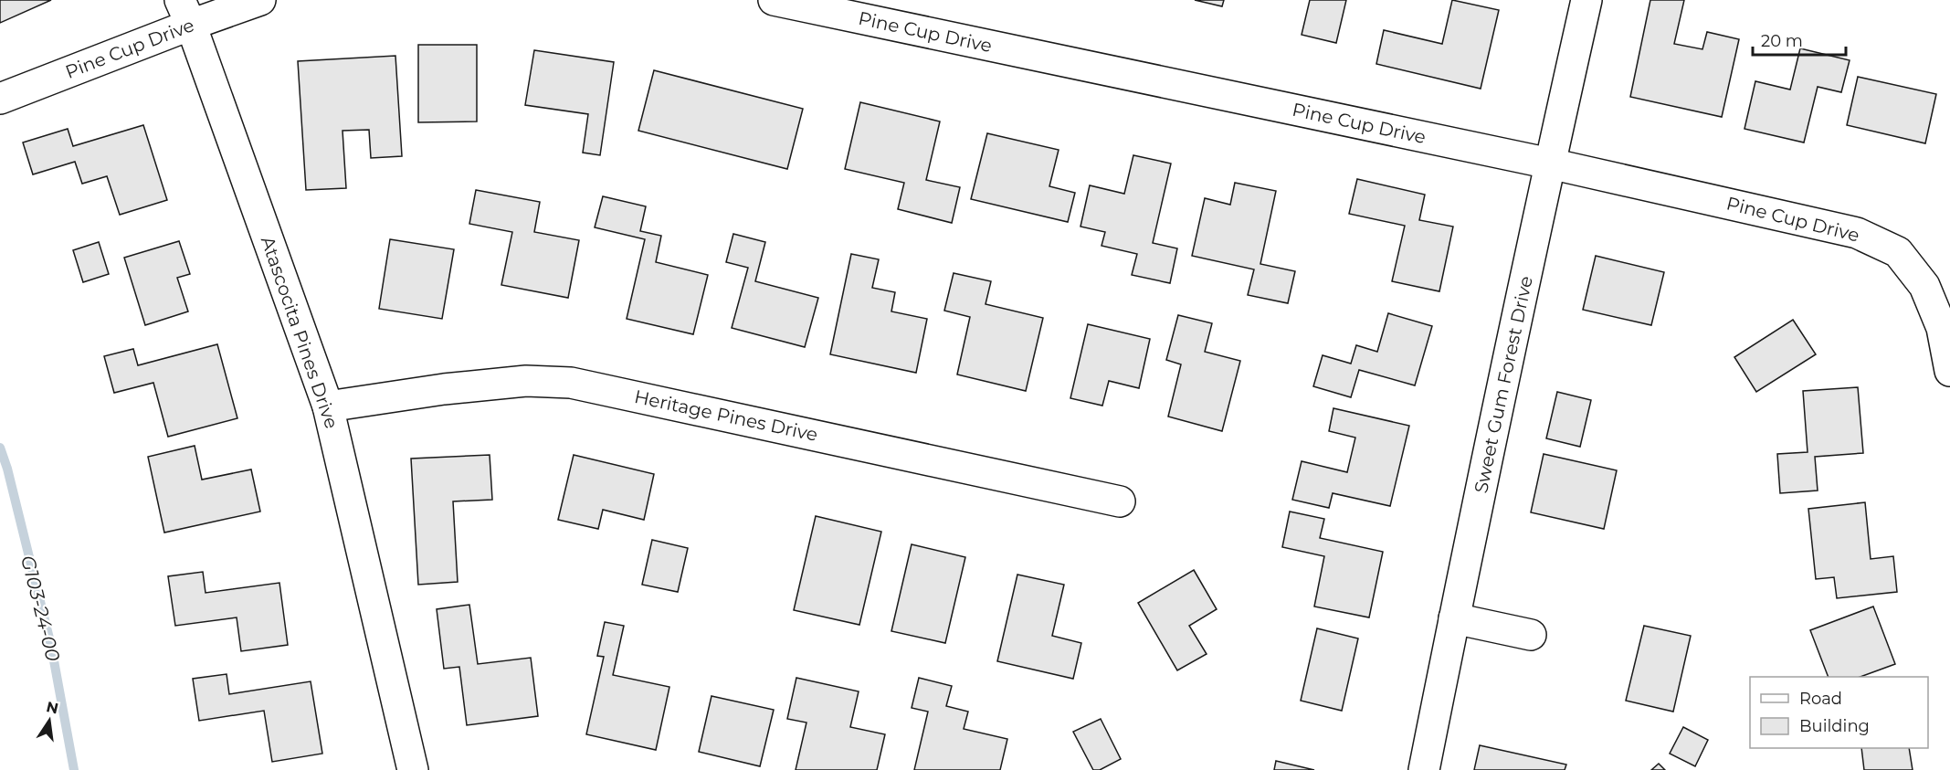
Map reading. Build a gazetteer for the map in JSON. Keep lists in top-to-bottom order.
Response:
{
  "streets": {
    "street": [
      "Pine Cup Drive",
      "Atascocita Pines Drive",
      "Sweet Gum Forest Drive",
      "Heritage Pines Drive"
    ]
  },
  "crossings": [
    ["Pine Cup Drive", "Atascocita Pines Drive"],
    ["Pine Cup Drive", "Sweet Gum Forest Drive"],
    ["Atascocita Pines Drive", "Heritage Pines Drive"]
  ],
  "water": ["G103-24-00"],
  "legend": ["Road", "Building"],
  "scale_bar": "20 m",
  "north": "top"
}
